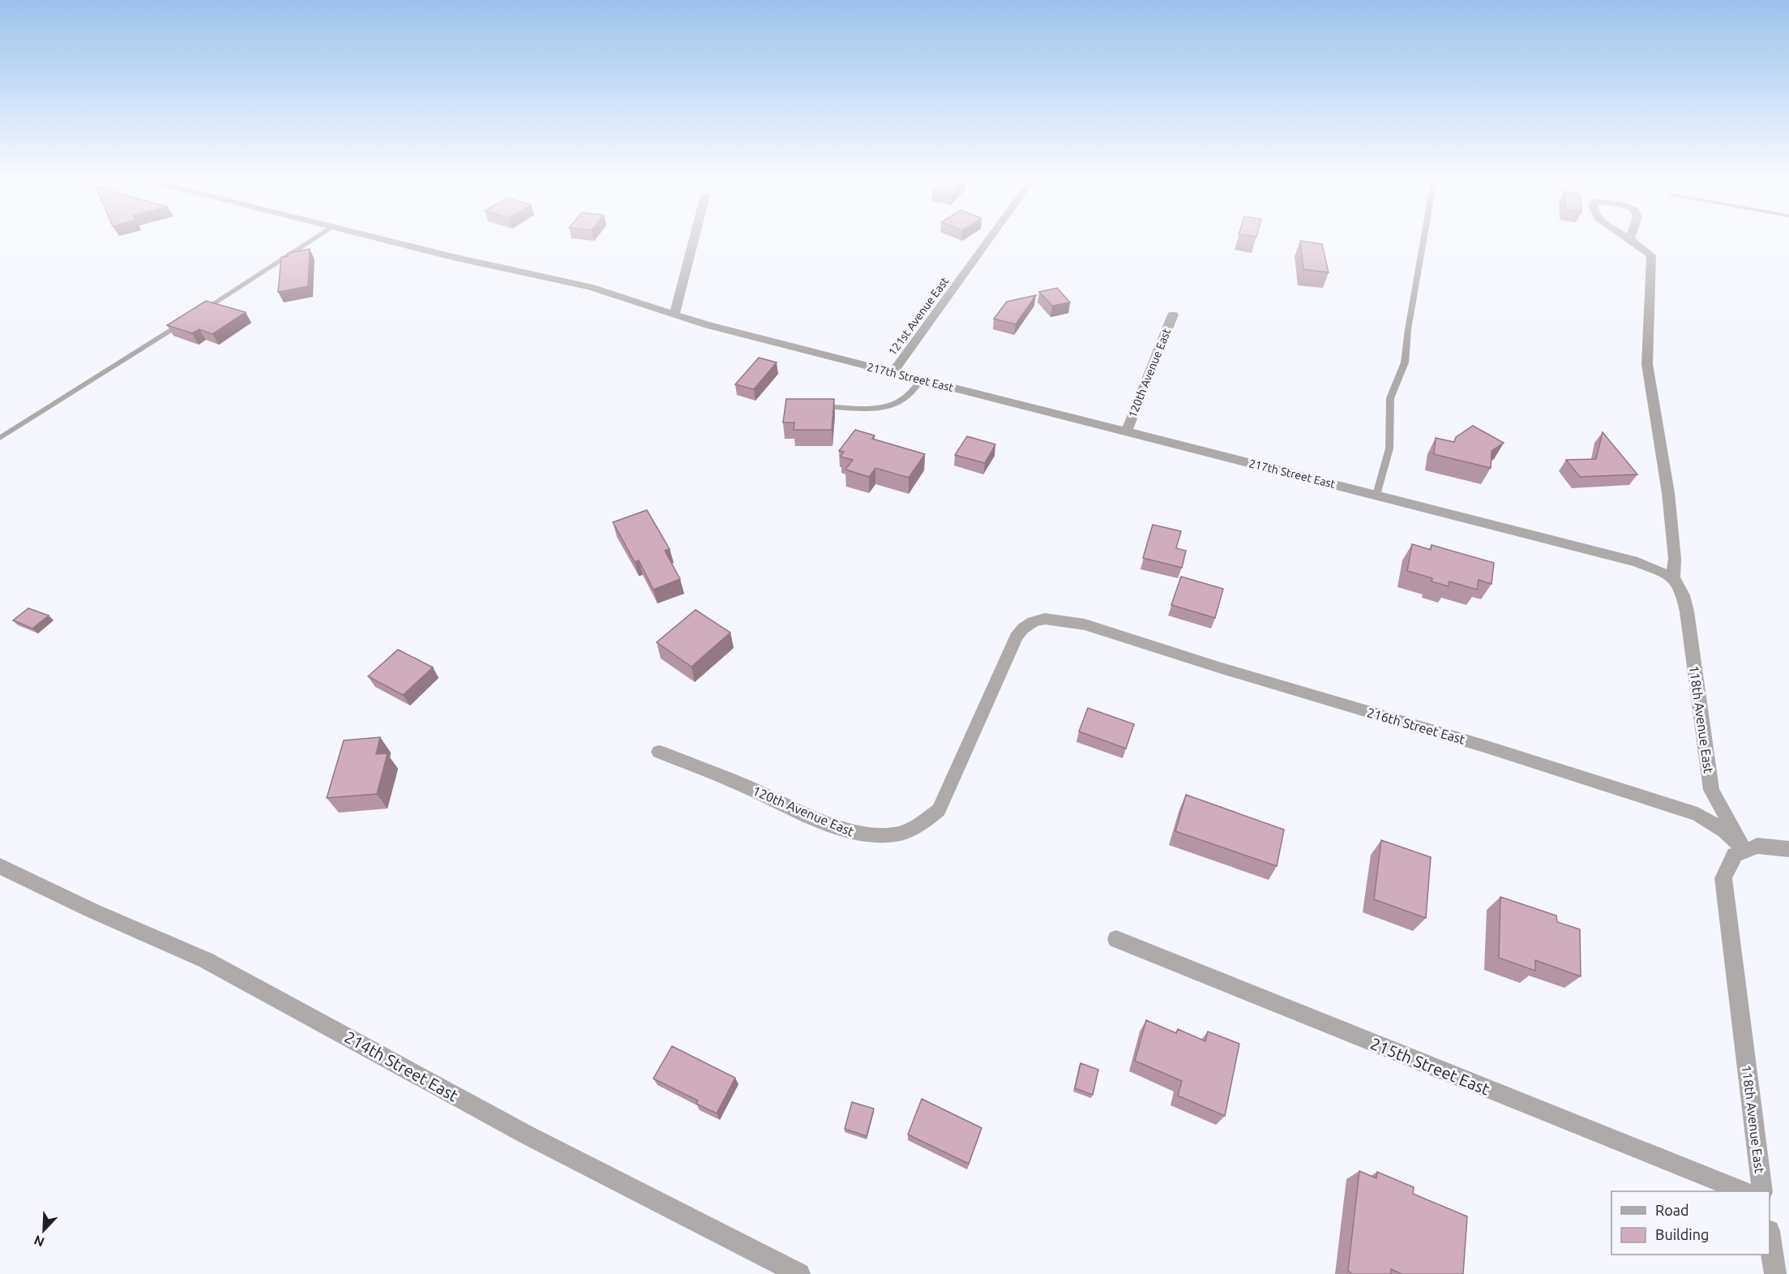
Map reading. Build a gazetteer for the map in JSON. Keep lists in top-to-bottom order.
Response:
{
  "streets": {
    "street": [
      "121st Avenue East",
      "120th Avenue East",
      "217th Street East",
      "118th Avenue East",
      "216th Street East",
      "214th Street East",
      "215th Street East"
    ]
  },
  "crossings": [
    ["121st Avenue East", "217th Street East"],
    ["120th Avenue East", "217th Street East"],
    ["120th Avenue East", "216th Street East"],
    ["217th Street East", "118th Avenue East"],
    ["118th Avenue East", "216th Street East"]
  ],
  "legend": ["Road", "Building"],
  "north": "bottom left"
}
